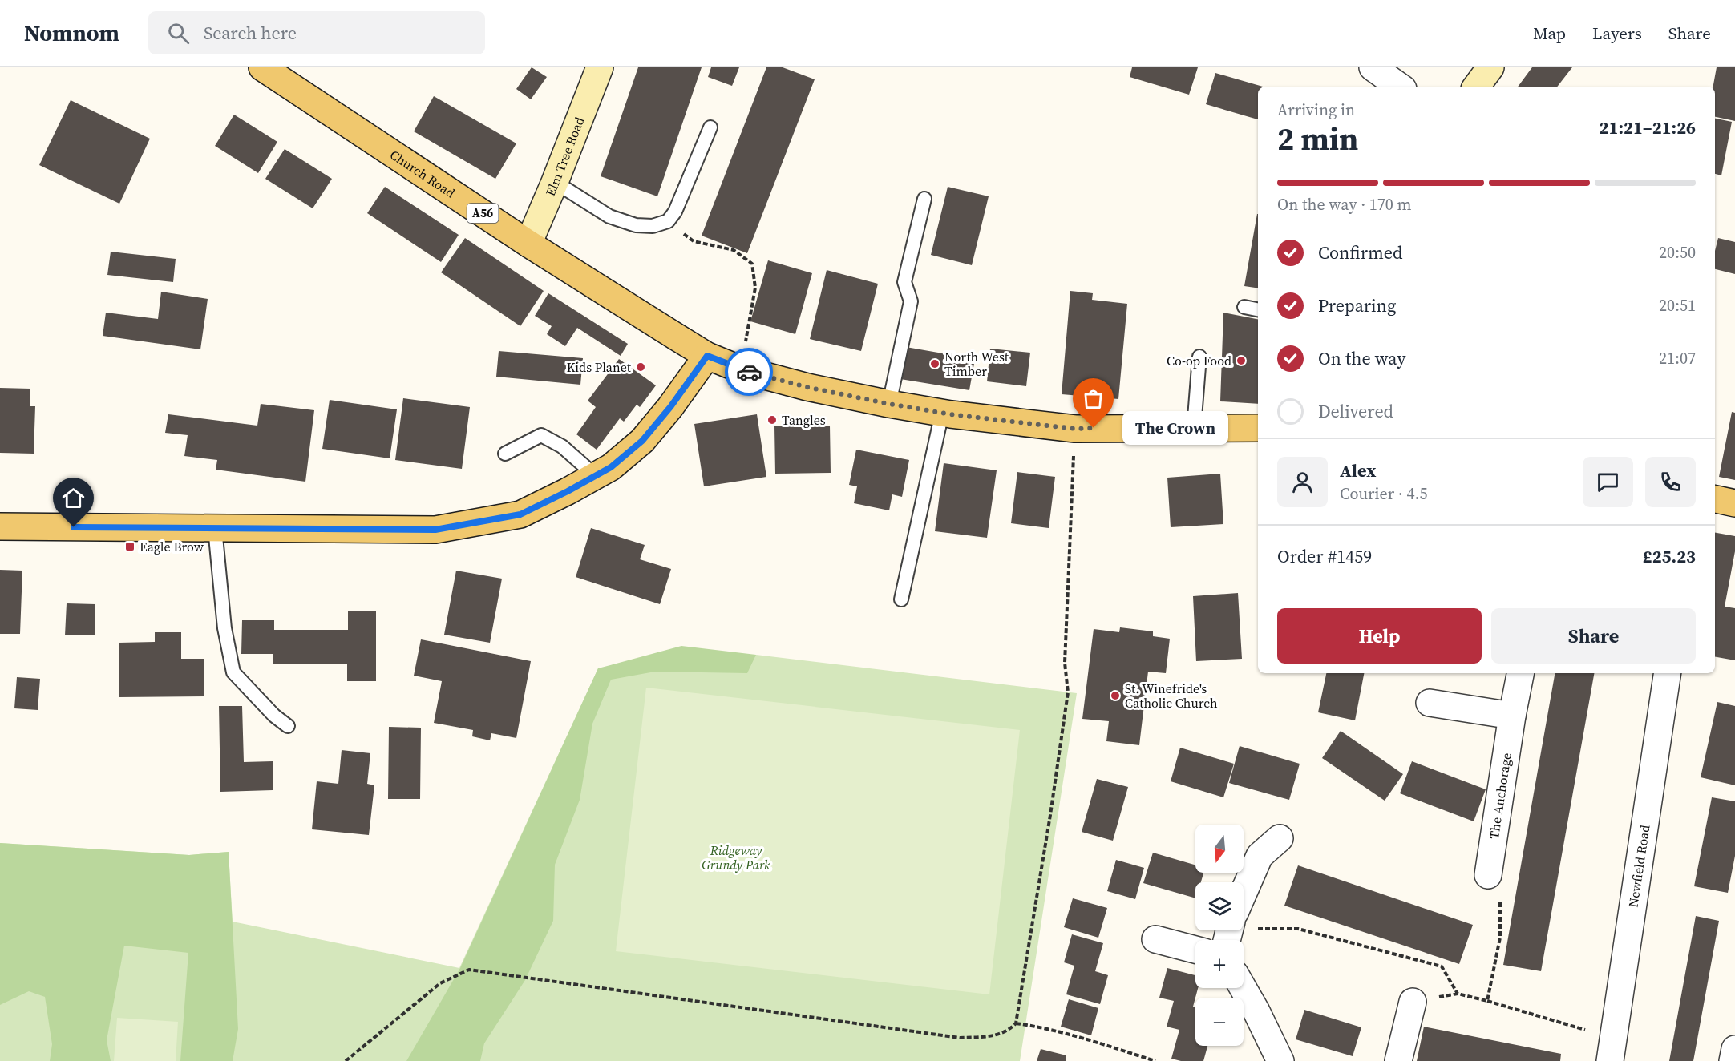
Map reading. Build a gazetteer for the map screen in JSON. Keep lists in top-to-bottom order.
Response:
{
  "streets": {
    "main road": ["Elm Tree Road", "Church Road", "A56"],
    "street": ["The Anchorage", "Newfield Road"]
  },
  "crossings": [
    ["Elm Tree Road", "Church Road"],
    ["Church Road", "A56"]
  ],
  "parks": ["Ridgeway Grundy Park"],
  "places": {
    "other": [
      "Co-op Food",
      "North West Timber",
      "Kids Planet",
      "Tangles",
      "The Crown",
      "St. Winefride's Catholic Church"
    ],
    "transit": ["Eagle Brow"]
  },
  "north": "bottom",
  "page": {
    "header": "Nomnom",
    "search": "Search here",
    "nav": ["Map", "Layers", "Share"],
    "heading": ["2 min", "Arriving in", "21:21–21:26"],
    "panel": [
      "Alex",
      "Courier · 4.5",
      "Order #1459",
      "£25.23"
    ],
    "bar": "On the way · 170 m",
    "list": [
      ["Confirmed", "20:50"],
      ["Preparing", "20:51"],
      ["On the way", "21:07"],
      "Delivered"
    ],
    "bubble": "The Crown",
    "buttons": ["Help", "Share"],
    "map_buttons": ["+", "−"]
  }
}
